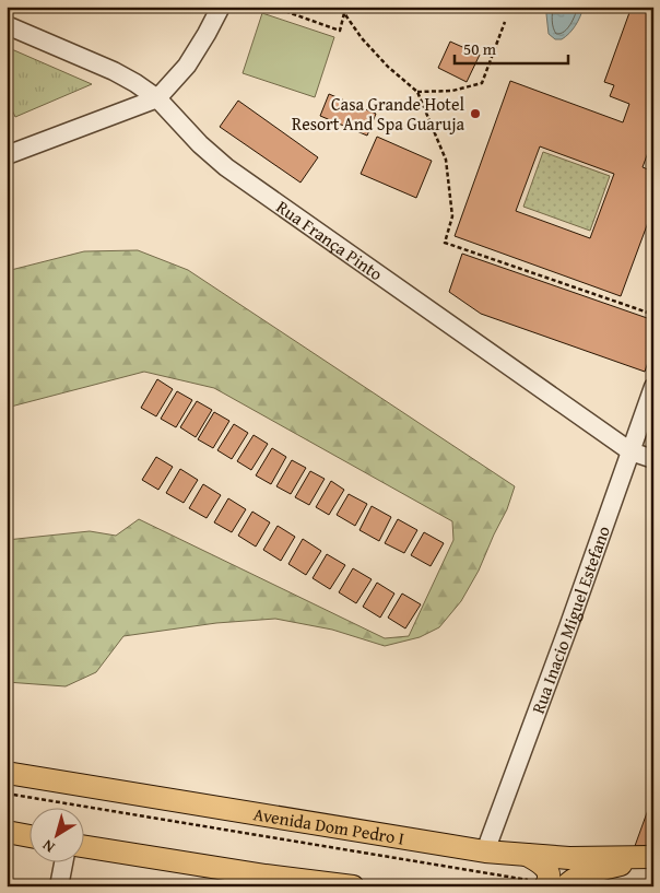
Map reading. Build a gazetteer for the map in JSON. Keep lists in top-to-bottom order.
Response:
{
  "streets": {
    "main road": ["Avenida Dom Pedro I"],
    "street": ["Rua França Pinto", "Rua Inacio Miguel Estefano"]
  },
  "crossings": [
    ["Rua França Pinto", "Rua Inacio Miguel Estefano"],
    ["Rua Inacio Miguel Estefano", "Avenida Dom Pedro I"]
  ],
  "places": ["Casa Grande Hotel Resort And Spa Guaruja"],
  "scale_bar": "50 m",
  "north": "bottom left"
}
